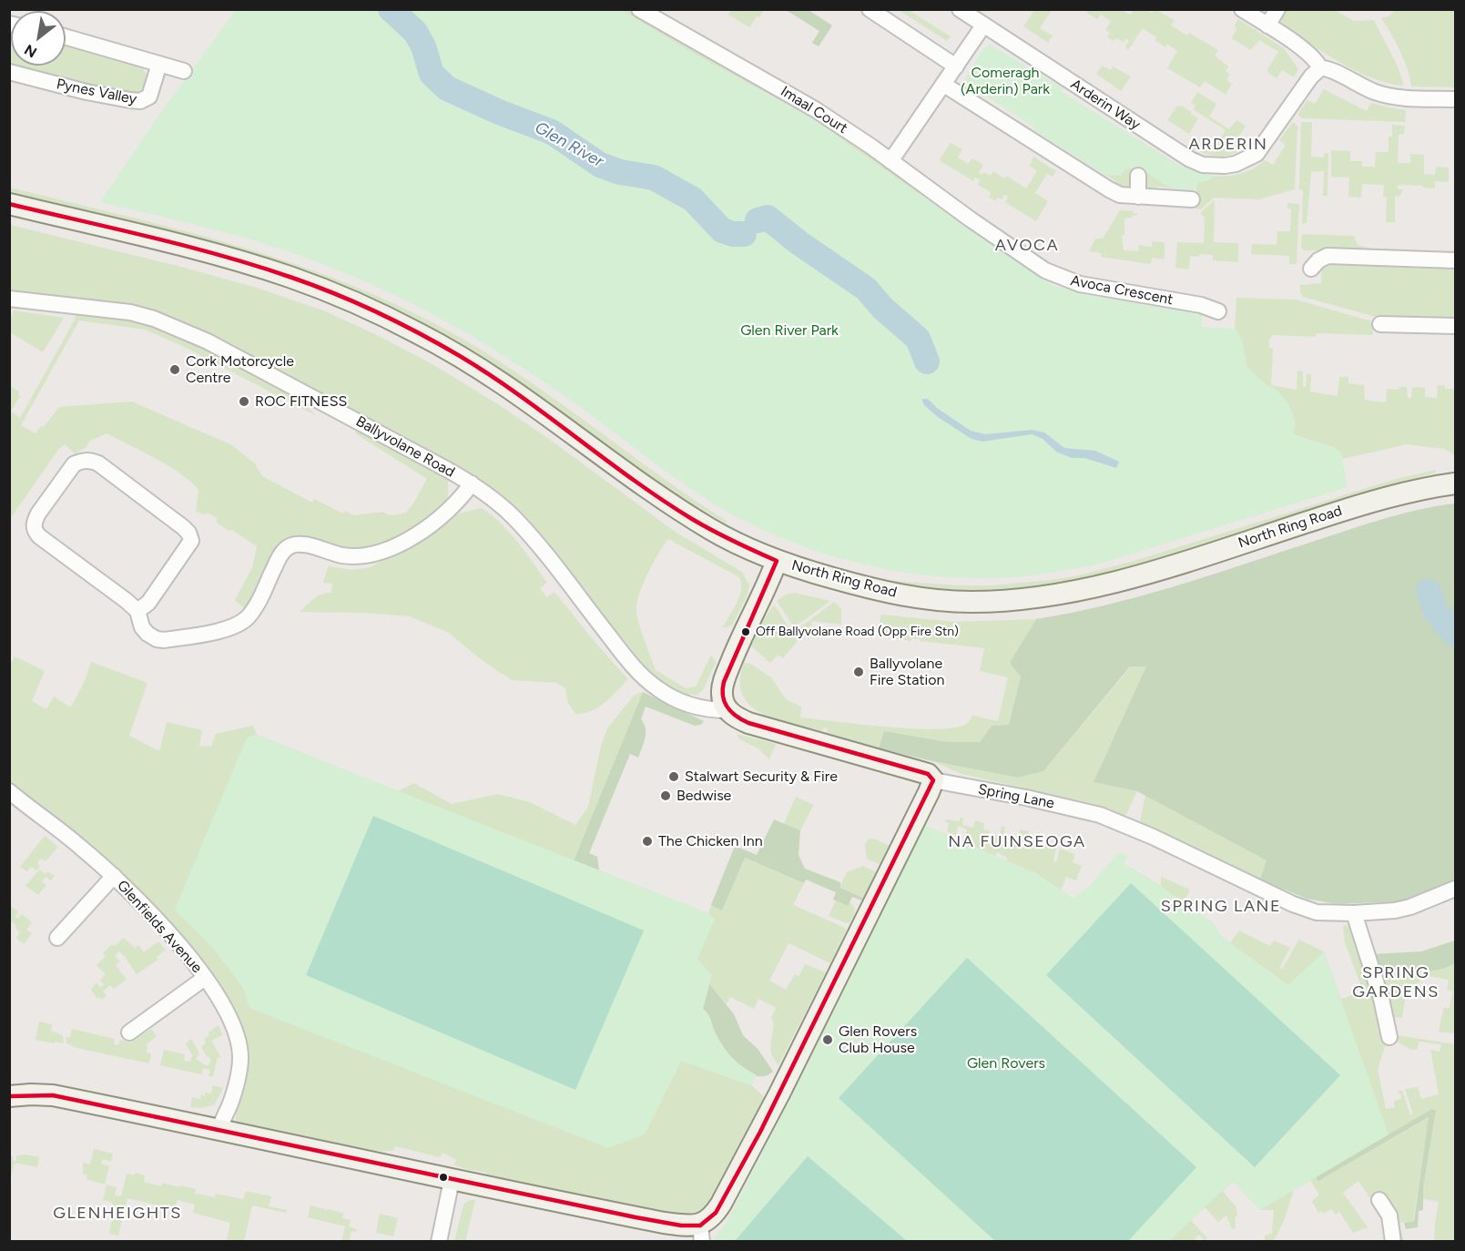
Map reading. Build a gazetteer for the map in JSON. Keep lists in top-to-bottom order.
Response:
{
  "streets": {
    "street": [
      "Pynes Valley",
      "Arderin Way",
      "Imaal Court",
      "Avoca Crescent",
      "Ballyvolane Road",
      "North Ring Road",
      "Spring Lane",
      "Glenfields Avenue"
    ]
  },
  "crossings": [
    ["Imaal Court", "Avoca Crescent"],
    ["Ballyvolane Road", "Spring Lane"]
  ],
  "districts": [
    "ARDERIN",
    "AVOCA",
    "NA FUINSEOGA",
    "SPRING LANE",
    "SPRING GARDENS",
    "GLENHEIGHTS"
  ],
  "water": ["Glen River"],
  "parks": ["Comeragh (Arderin) Park", "Glen River Park", "Glen Rovers"],
  "places": [
    "Cork Motorcycle Centre",
    "ROC FITNESS",
    "Off Ballyvolane Road (Opp Fire Stn)",
    "Ballyvolane Fire Station",
    "Stalwart Security & Fire",
    "Bedwise",
    "The Chicken Inn",
    "Glen Rovers Club House"
  ],
  "north": "bottom left"
}
